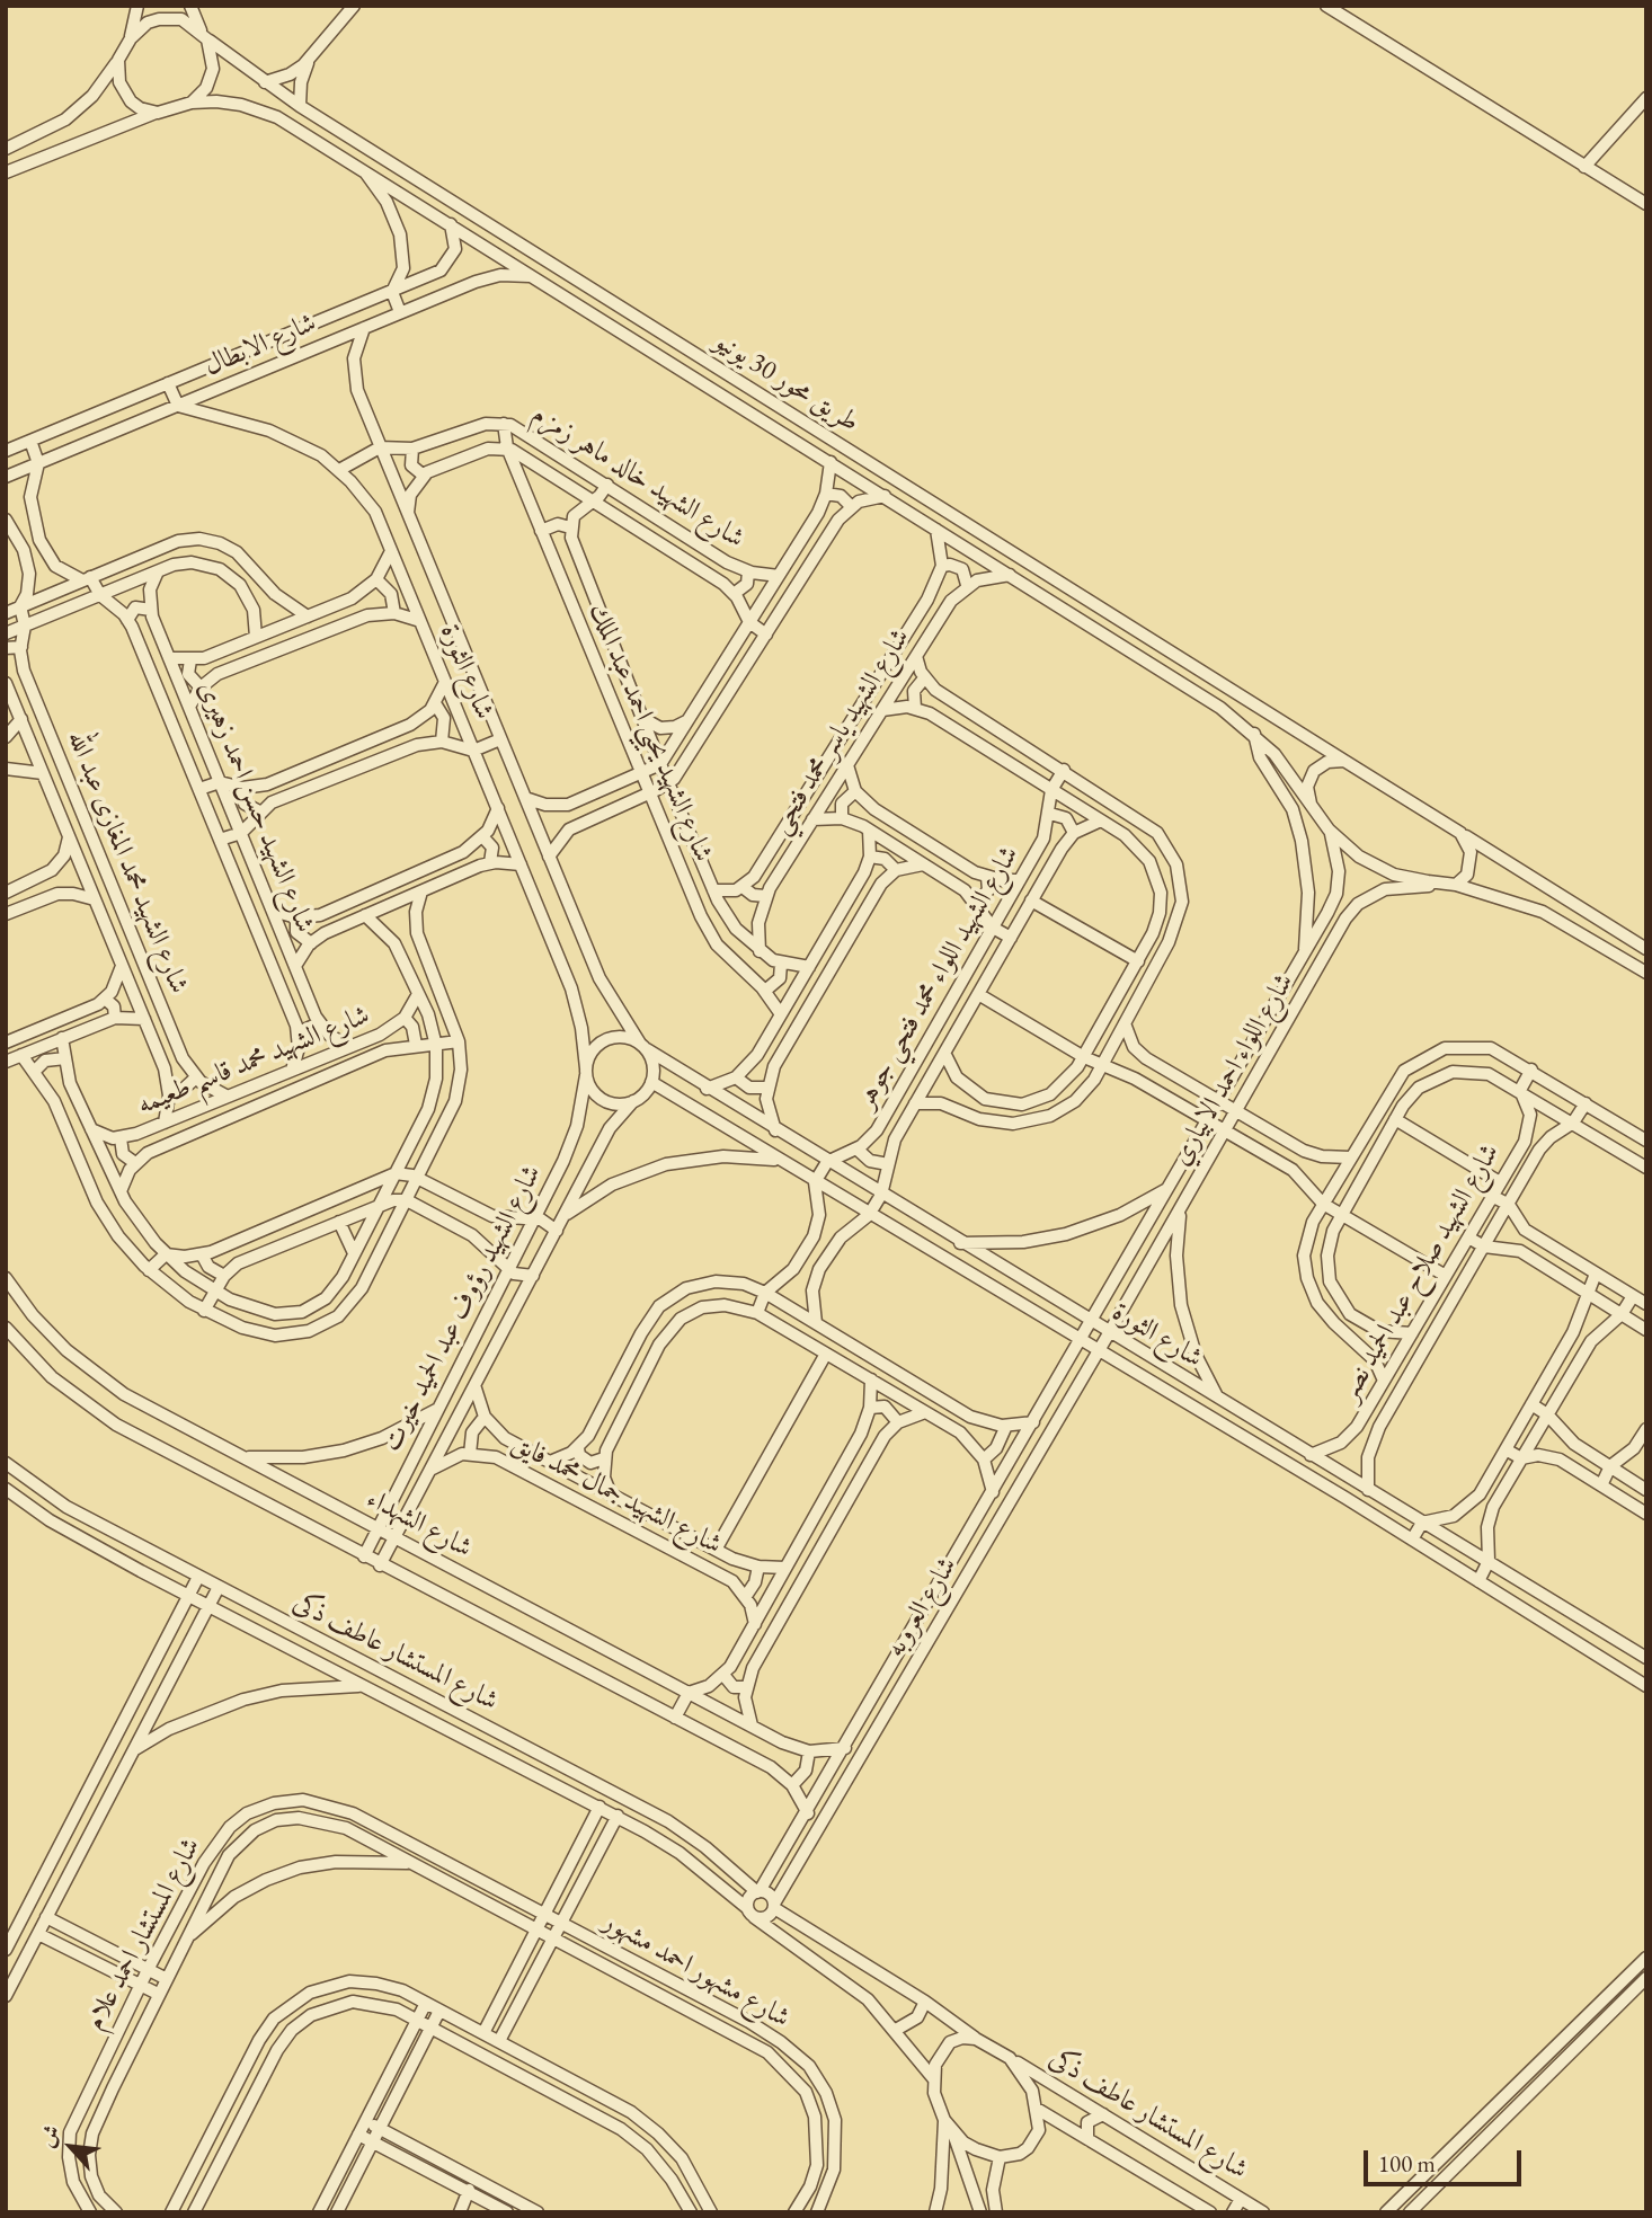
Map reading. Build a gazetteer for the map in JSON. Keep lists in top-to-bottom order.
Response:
{
  "streets": {
    "street": [
      "شارع الابطال",
      "طريق محور 30 يونيو",
      "شارع الشهيد خالد ماهر زمزم",
      "شارع الثورة",
      "شارع الشهيد ياسر محمد فتحي",
      "شارع الشهيد يحيي احمد عبد الملك",
      "شارع الشهيد حسن احمد زهيرى",
      "شارع الشهيد محمد المغازى عبد الله",
      "شارع الشهيد اللواء محمد فتحي جوهر",
      "شارع الشهيد محمد قاسم طعيمه",
      "شارع اللواء احمد الابياري",
      "شارع الشهيد صلاح عبد الحميد نصر",
      "شارع الشهيد رؤوف عبد الحميد خيرت",
      "شارع الشهيد جمال محمد فايق",
      "شارع الشهداء",
      "شارع العروبه",
      "شارع المستشار عاطف ذكى",
      "شارع المستشار احمد علام",
      "شارع مشهور احمد مشهور"
    ]
  },
  "crossings": [
    ["شارع الابطال", "طريق محور 30 يونيو"],
    ["شارع الابطال", "شارع الثورة"],
    ["طريق محور 30 يونيو", "شارع اللواء احمد الابياري"],
    ["شارع الشهيد خالد ماهر زمزم", "شارع الثورة"],
    ["شارع الشهيد خالد ماهر زمزم", "شارع الشهيد يحيي احمد عبد الملك"],
    ["شارع الثورة", "شارع الشهيد اللواء محمد فتحي جوهر"],
    ["شارع الثورة", "شارع اللواء احمد الابياري"],
    ["شارع الثورة", "شارع الشهيد صلاح عبد الحميد نصر"],
    ["شارع الثورة", "شارع الشهيد رؤوف عبد الحميد خيرت"],
    ["شارع الثورة", "شارع العروبه"],
    ["شارع الشهيد ياسر محمد فتحي", "شارع الشهيد يحيي احمد عبد الملك"],
    ["شارع الشهيد حسن احمد زهيرى", "شارع الشهيد محمد قاسم طعيمه"],
    ["شارع الشهيد محمد المغازى عبد الله", "شارع الشهيد محمد قاسم طعيمه"],
    ["شارع اللواء احمد الابياري", "شارع العروبه"],
    ["شارع الشهيد رؤوف عبد الحميد خيرت", "شارع الشهيد جمال محمد فايق"],
    ["شارع الشهيد رؤوف عبد الحميد خيرت", "شارع الشهداء"],
    ["شارع الشهداء", "شارع العروبه"],
    ["شارع العروبه", "شارع المستشار عاطف ذكى"],
    ["شارع المستشار احمد علام", "شارع مشهور احمد مشهور"]
  ],
  "scale_bar": "100 m",
  "north": "top left"
}
